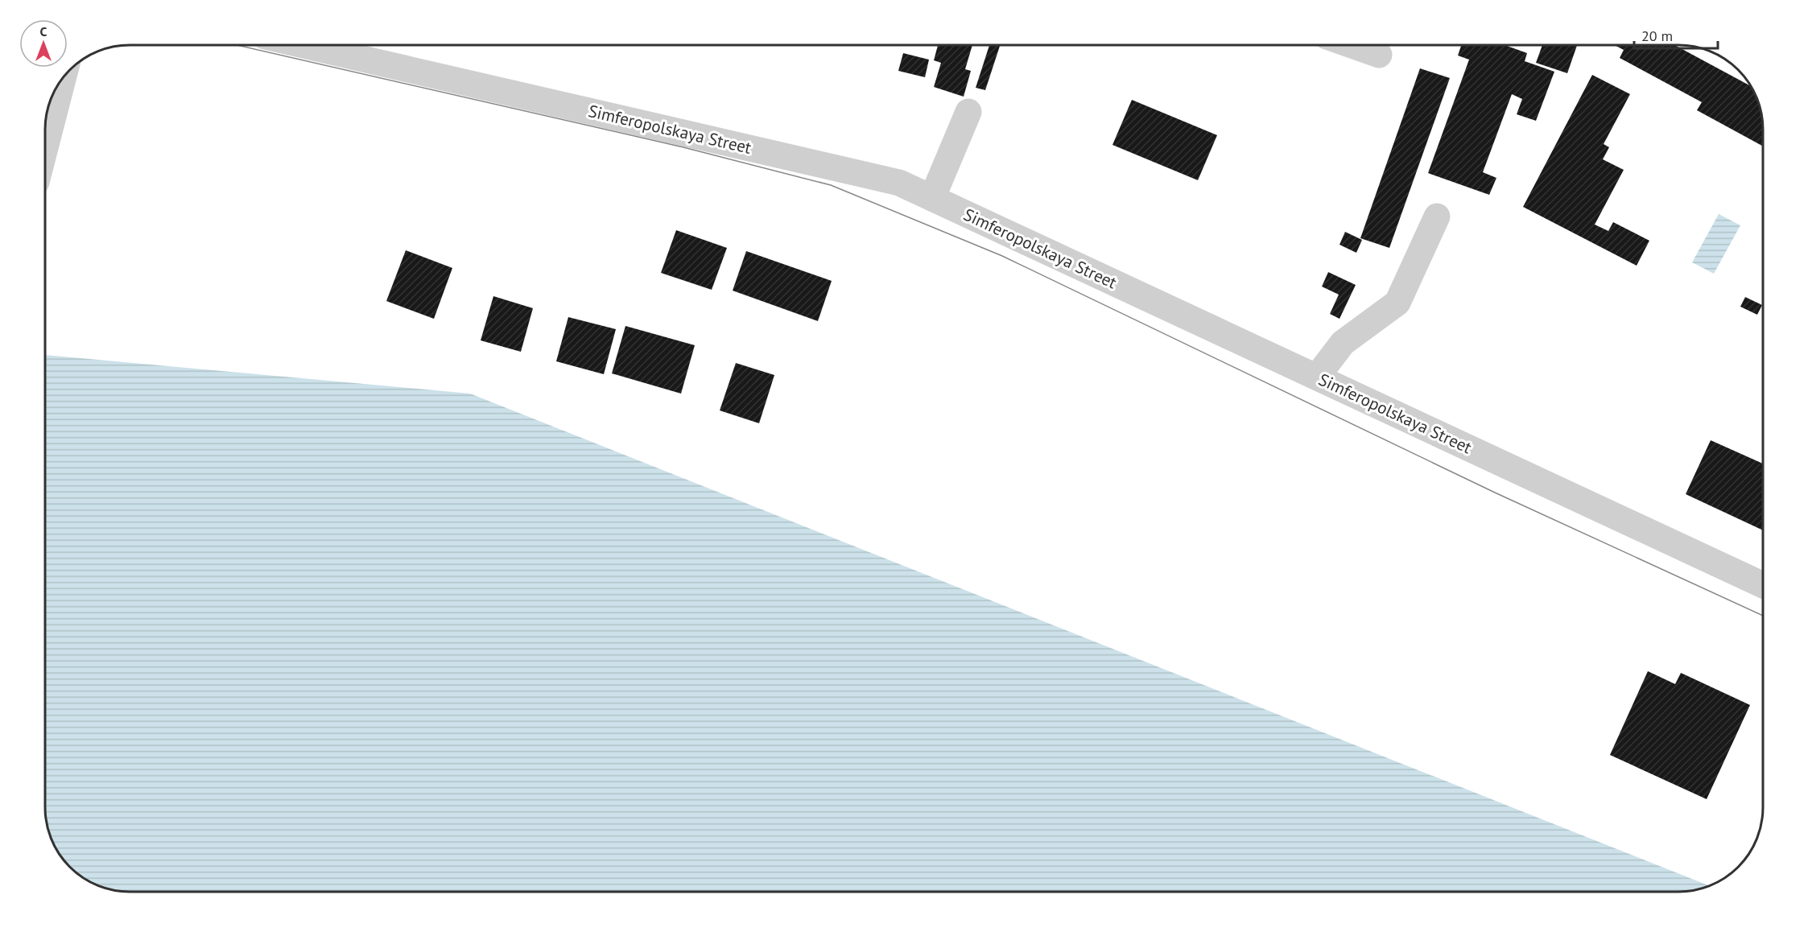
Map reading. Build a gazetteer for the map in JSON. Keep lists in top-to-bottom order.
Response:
{
  "streets": {
    "street": ["Simferopolskaya Street"]
  },
  "scale_bar": "20 m",
  "north": "top"
}
